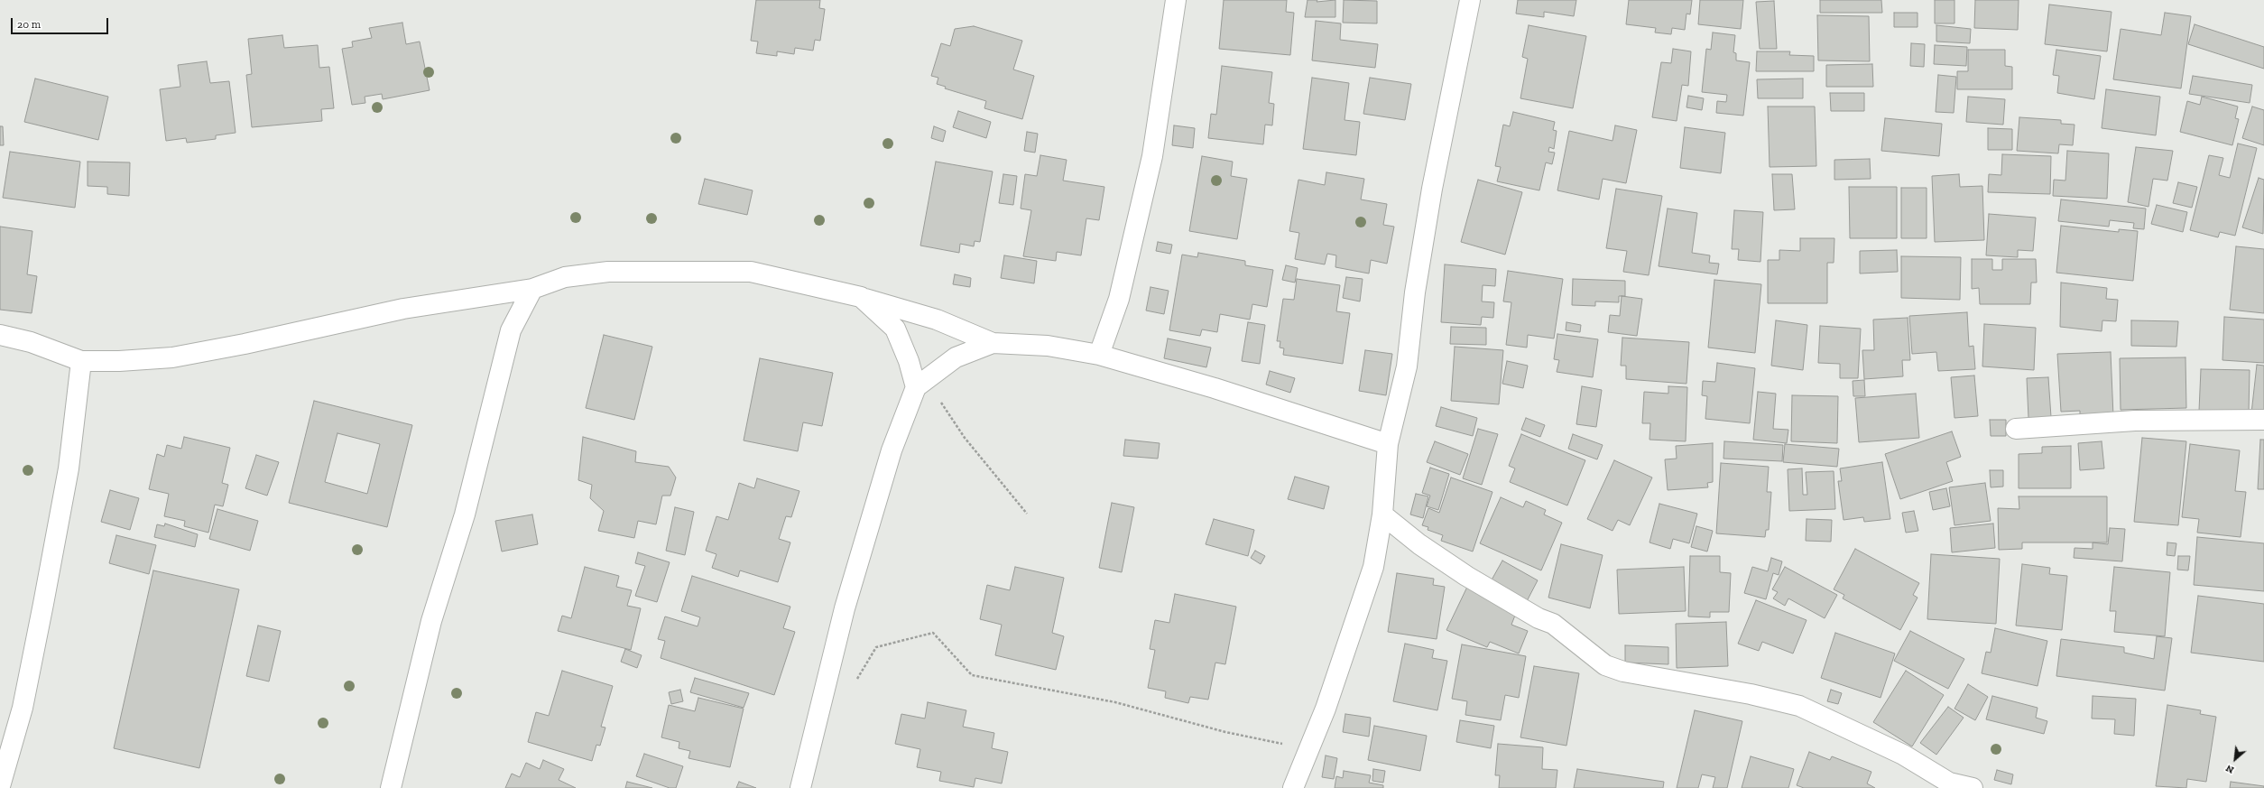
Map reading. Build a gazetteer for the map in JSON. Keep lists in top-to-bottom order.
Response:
{
  "scale_bar": "20 m",
  "north": "bottom left"
}
